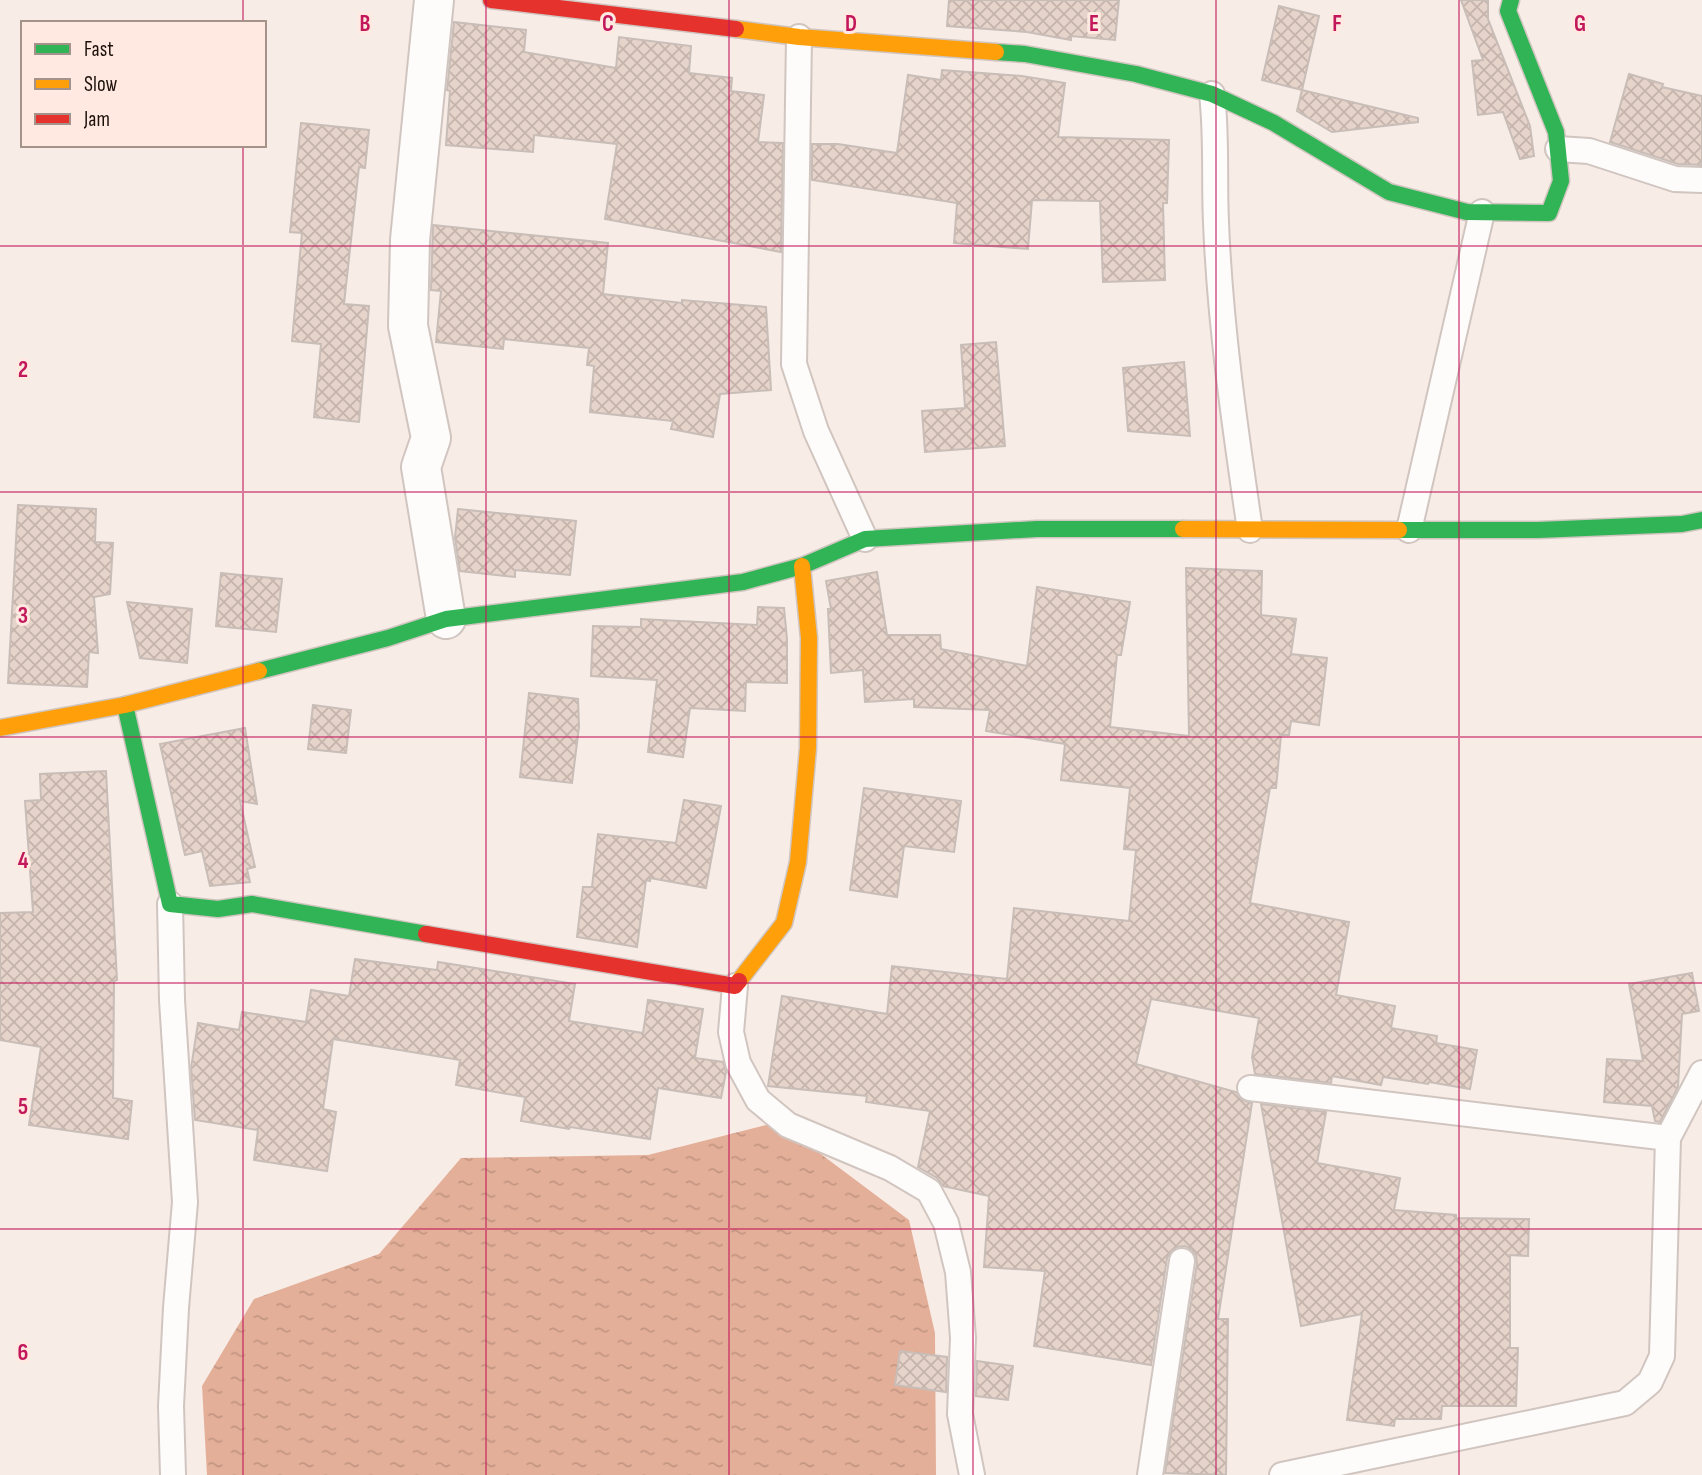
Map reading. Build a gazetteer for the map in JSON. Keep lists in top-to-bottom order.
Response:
{
  "legend": ["Fast", "Slow", "Jam"],
  "grid": {
    "columns": [
      "B",
      "C",
      "D",
      "E",
      "F",
      "G"
    ],
    "rows": [
      "2",
      "3",
      "4",
      "5",
      "6"
    ]
  }
}
